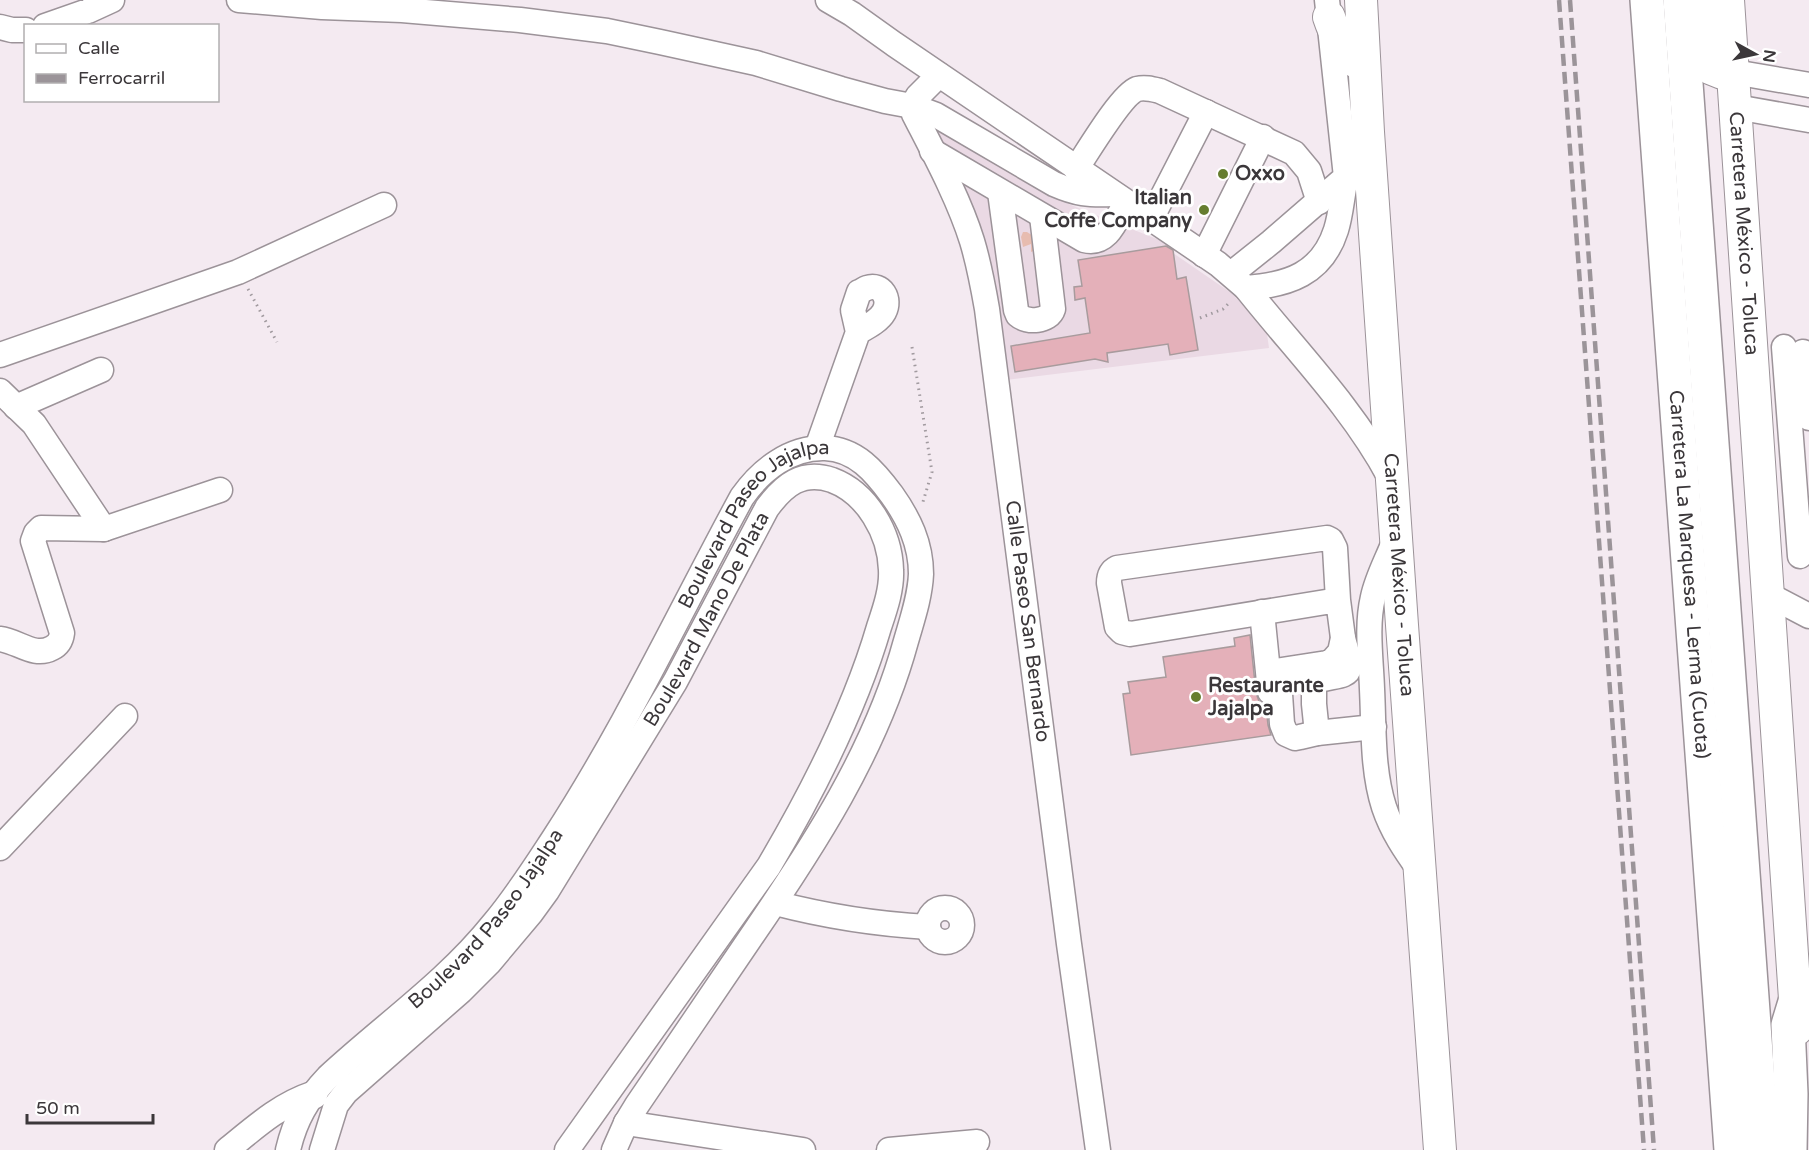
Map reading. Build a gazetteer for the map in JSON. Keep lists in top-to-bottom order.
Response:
{
  "streets": {
    "highway": ["Carretera La Marquesa - Lerma (Cuota)"],
    "main road": ["Carretera México - Toluca"],
    "street": ["Boulevard Paseo Jajalpa", "Boulevard Mano De Plata", "Calle Paseo San Bernardo"]
  },
  "places": ["Oxxo", "Italian Coffe Company", "Restaurante Jajalpa"],
  "legend": ["Calle", "Ferrocarril"],
  "scale_bar": "50 m",
  "north": "right"
}
